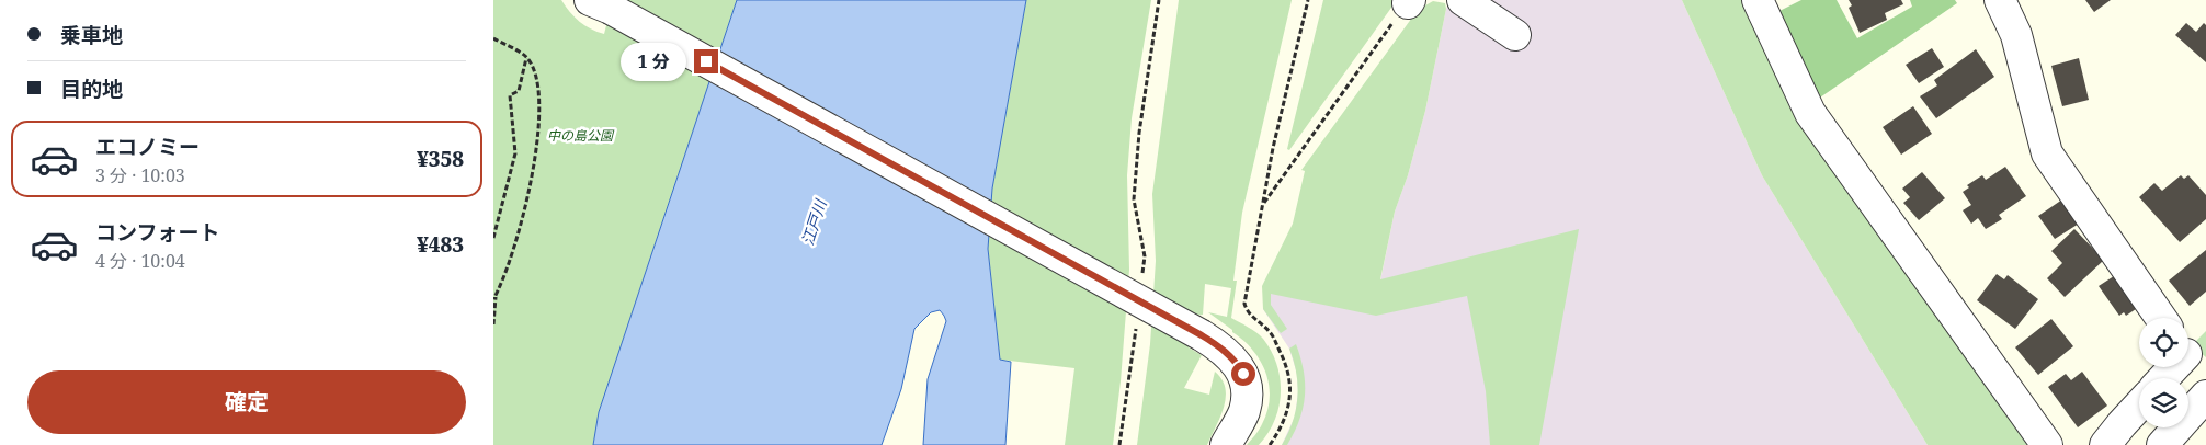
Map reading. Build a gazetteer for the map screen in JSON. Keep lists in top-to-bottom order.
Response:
{
  "water": ["江戸川"],
  "parks": ["中の島公園"],
  "page": {
    "banner": ["乗車地", "目的地"],
    "bubble": "1 分",
    "list": [
      {
        "name": "エコノミー",
        "note": "3 分 · 10:03",
        "value": "¥358"
      },
      {
        "name": "コンフォート",
        "note": "4 分 · 10:04",
        "value": "¥483"
      }
    ],
    "buttons": "確定"
  }
}
